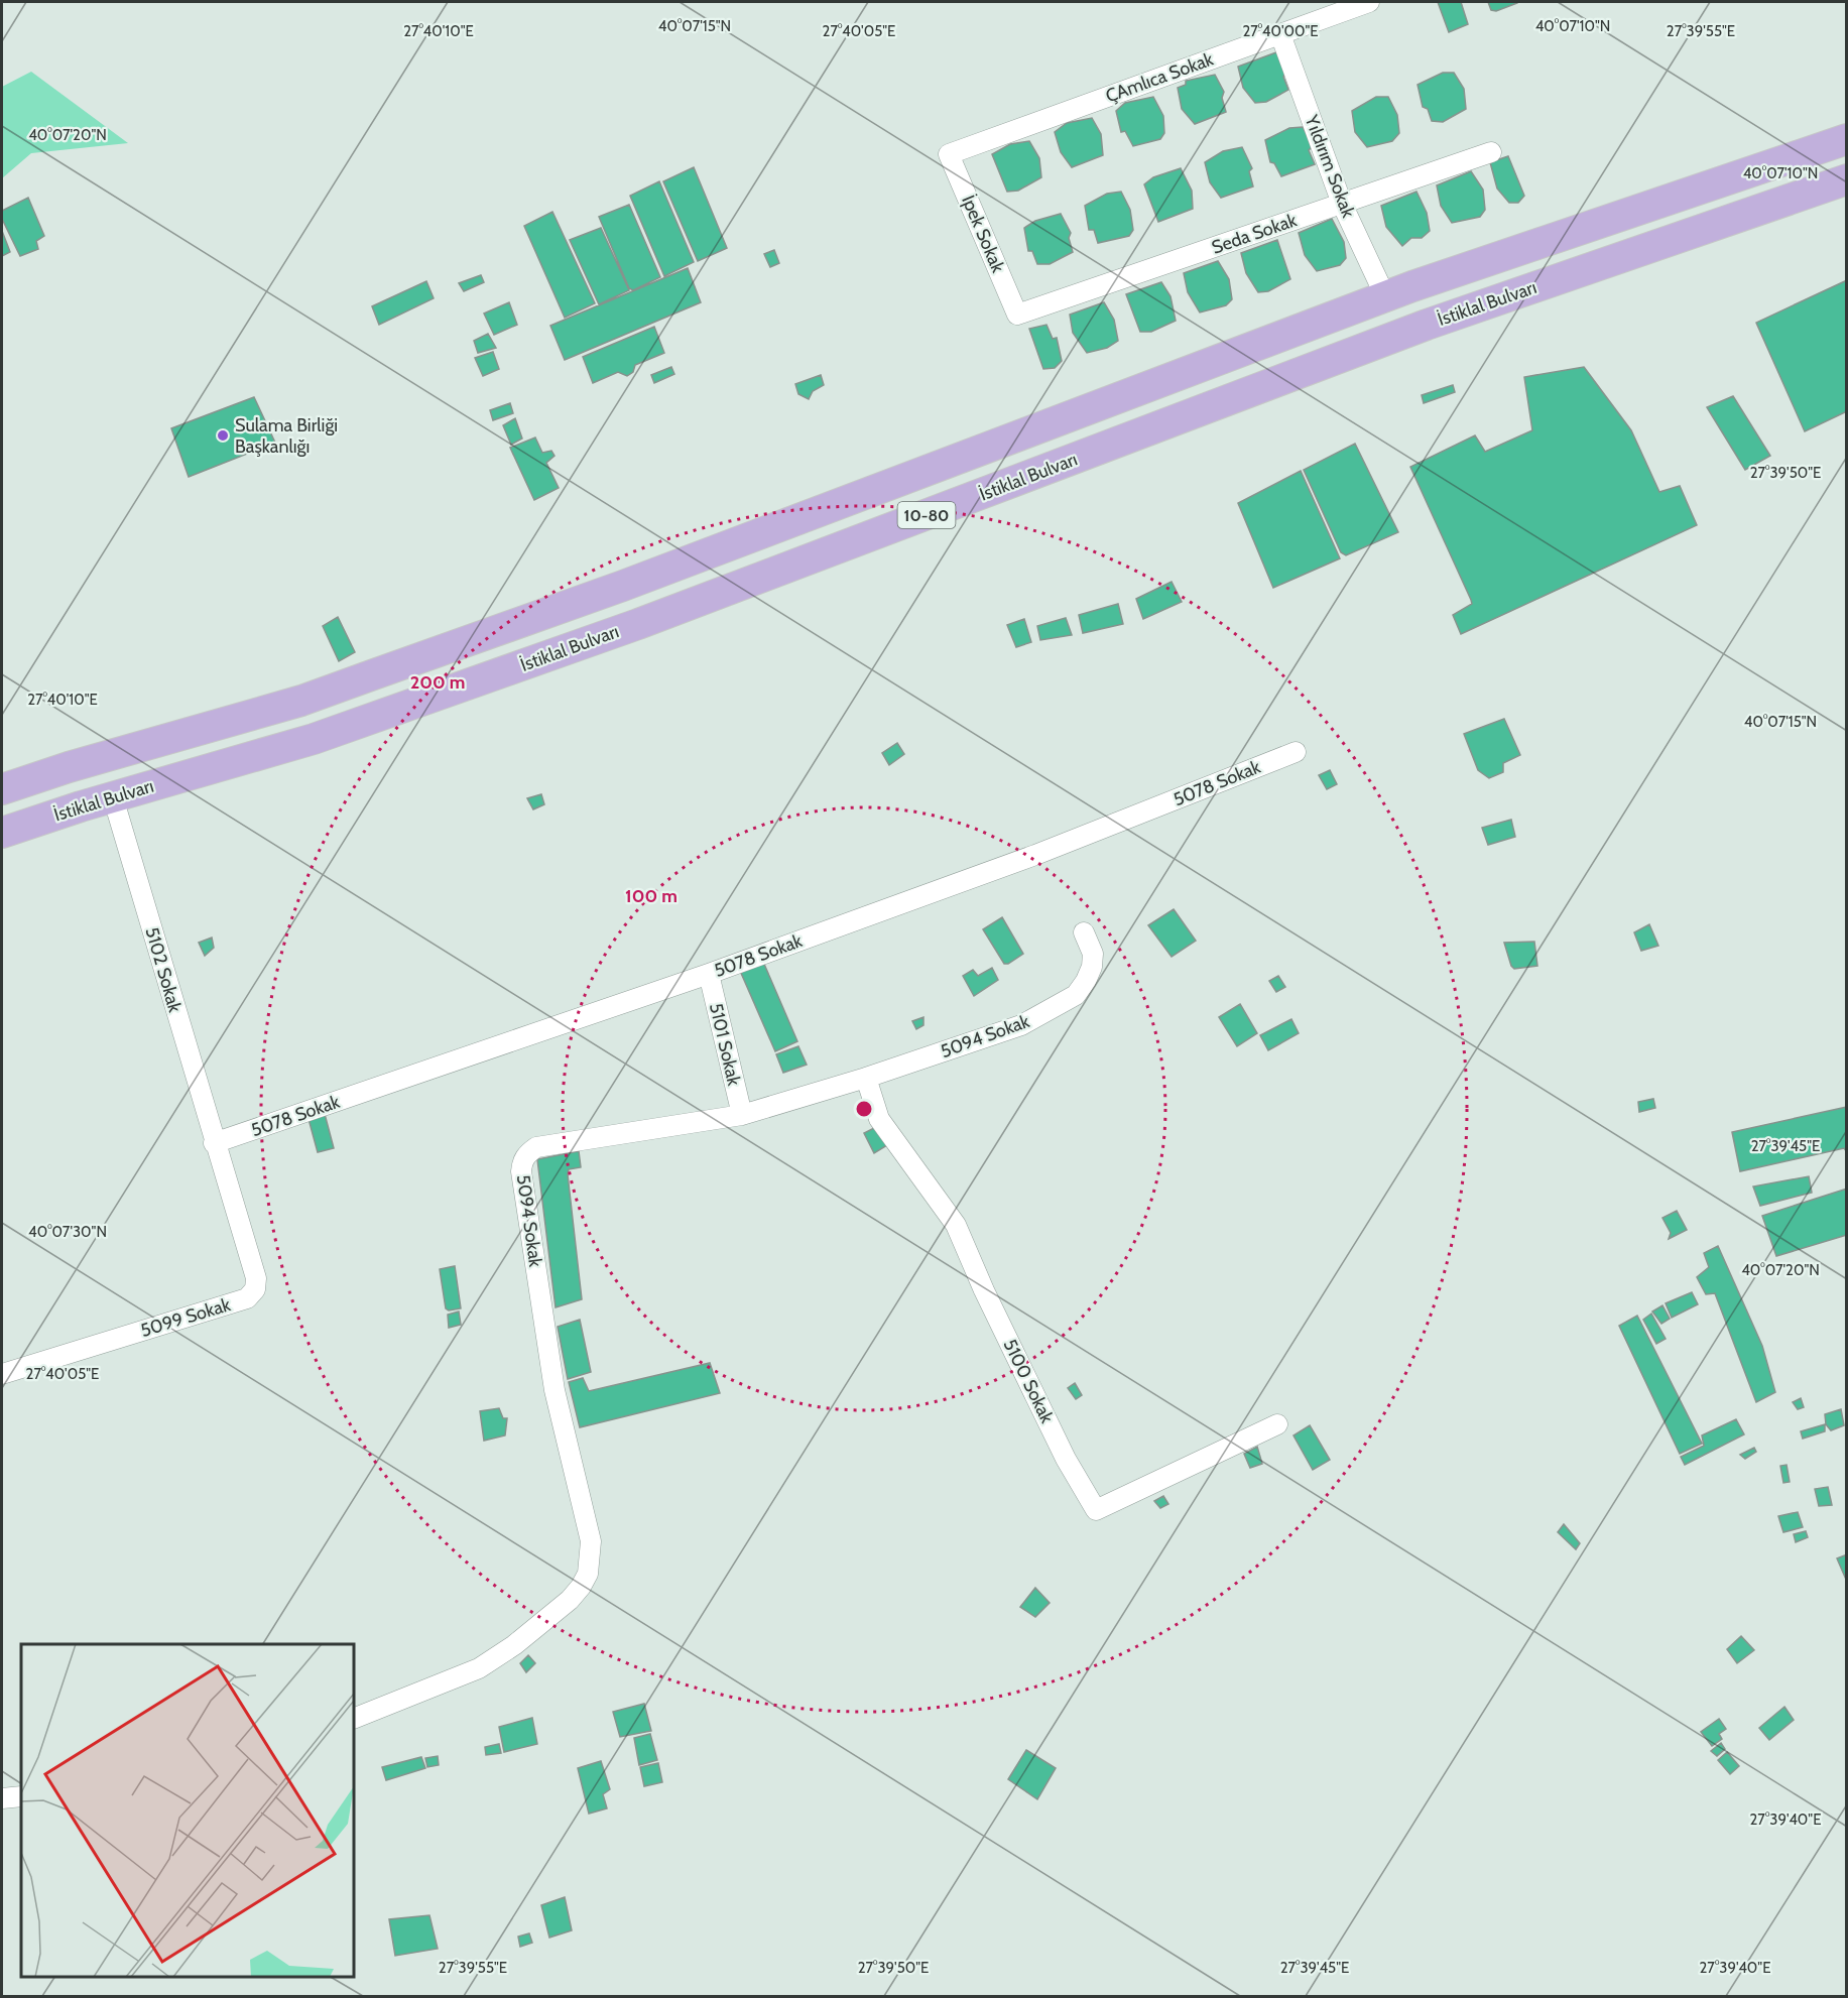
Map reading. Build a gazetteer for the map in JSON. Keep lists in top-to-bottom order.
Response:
{
  "streets": {
    "main road": ["İstiklal Bulvarı", "10-80"],
    "street": [
      "ÇAmlıca Sokak",
      "Yıldırım Sokak",
      "İpek Sokak",
      "Seda Sokak",
      "5078 Sokak",
      "5102 Sokak",
      "5094 Sokak",
      "5101 Sokak",
      "5099 Sokak",
      "5100 Sokak"
    ]
  },
  "crossings": [
    ["ÇAmlıca Sokak", "Yıldırım Sokak"],
    ["ÇAmlıca Sokak", "İpek Sokak"],
    ["Yıldırım Sokak", "Seda Sokak"],
    ["Yıldırım Sokak", "10-80"],
    ["İpek Sokak", "Seda Sokak"],
    ["İstiklal Bulvarı", "5102 Sokak"],
    ["5078 Sokak", "5102 Sokak"],
    ["5078 Sokak", "5101 Sokak"],
    ["5078 Sokak", "5099 Sokak"],
    ["5102 Sokak", "5099 Sokak"],
    ["5094 Sokak", "5101 Sokak"],
    ["5094 Sokak", "5100 Sokak"]
  ],
  "places": ["Sulama Birliği Başkanlığı"],
  "coordinates": [
    "40°07'15\"N",
    "40°07'10\"N",
    "27°40'10\"E",
    "27°40'05\"E",
    "27°40'00\"E",
    "27°39'55\"E",
    "40°07'20\"N",
    "27°39'50\"E",
    "27°39'45\"E",
    "40°07'30\"N",
    "27°39'40\"E"
  ],
  "rings": ["200 m", "100 m"]
}
